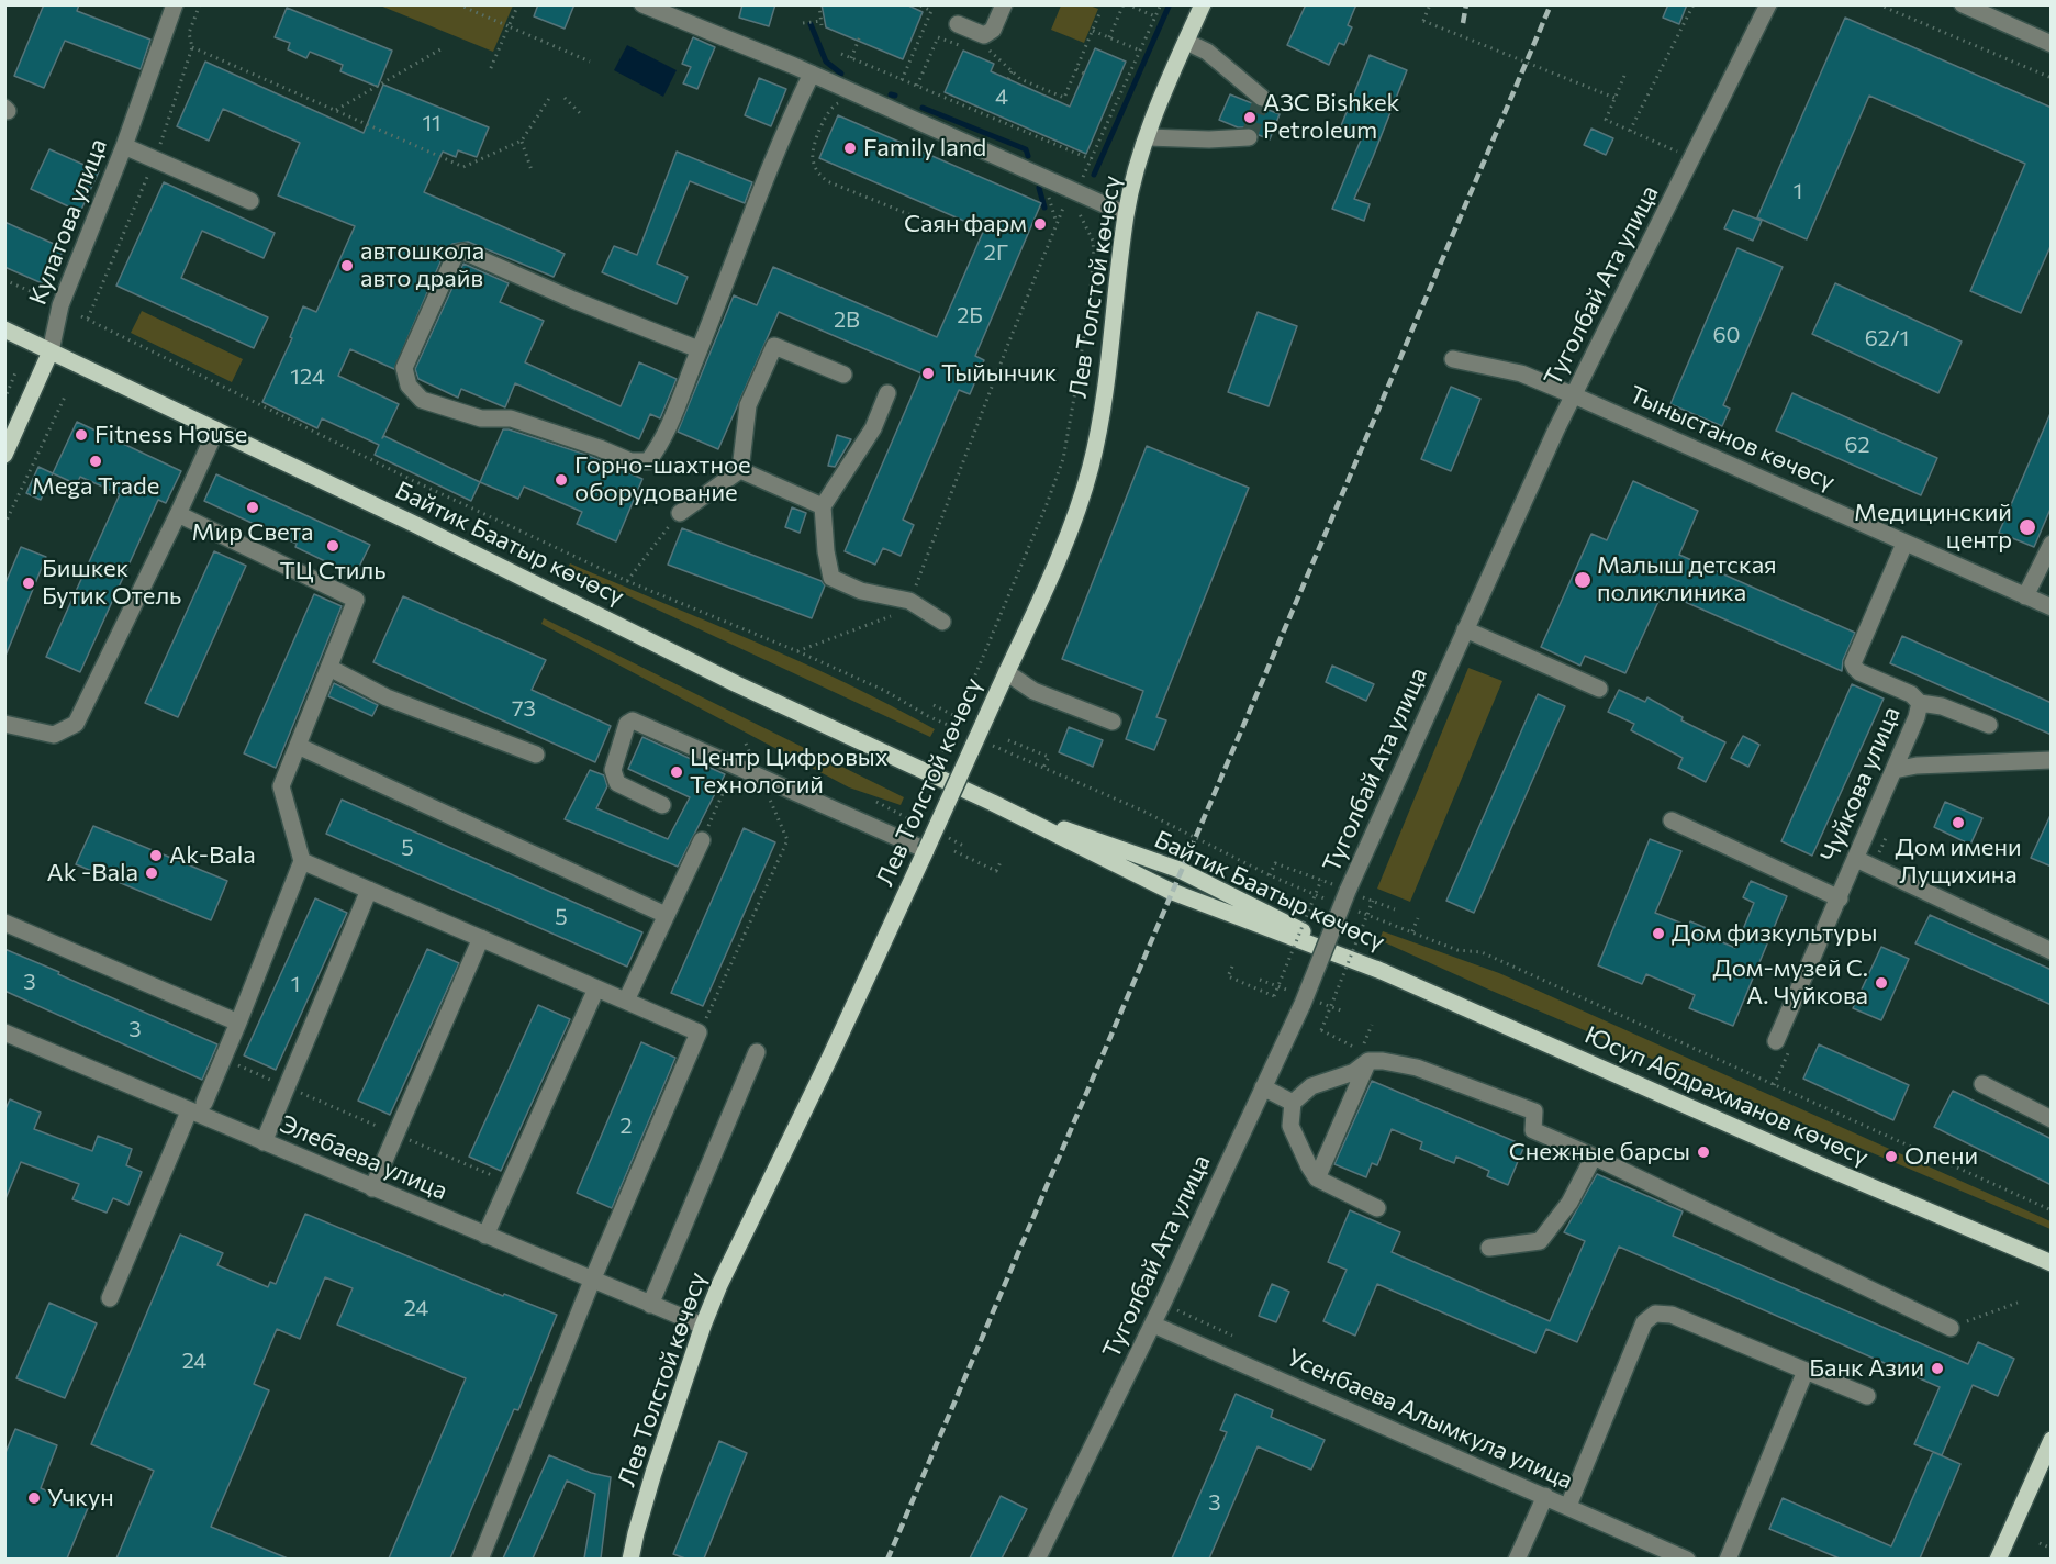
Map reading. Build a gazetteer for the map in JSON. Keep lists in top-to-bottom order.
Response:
{
  "streets": {
    "main road": [
      "Кулатова улица",
      "Лев Толстой көчөсү",
      "Байтик Баатыр көчөсү",
      "Юсуп Абдрахманов көчөсү"
    ],
    "street": [
      "Туголбай Ата улица",
      "Тыныстанов көчөсү",
      "Чуйкова улица",
      "Элебаева улица",
      "Усенбаева Алымкула улица"
    ]
  },
  "crossings": [
    ["Кулатова улица", "Байтик Баатыр көчөсү"],
    ["Туголбай Ата улица", "Тыныстанов көчөсү"],
    ["Туголбай Ата улица", "Усенбаева Алымкула улица"],
    ["Лев Толстой көчөсү", "Элебаева улица"],
    ["Тыныстанов көчөсү", "Чуйкова улица"],
    ["Байтик Баатыр көчөсү", "Юсуп Абдрахманов көчөсү"]
  ],
  "places": [
    "АЗС Bishkek Petroleum",
    "Family land",
    "Саян фарм",
    "автошкола авто драйв",
    "Тыйынчик",
    "Fitness House",
    "Mega Trade",
    "Горно-шахтное оборудование",
    "Мир Света",
    "Медицинский центр",
    "ТЦ Стиль",
    "Малыш детская поликлиника",
    "Бишкек Бутик Отель",
    "Центр Цифровых Технологий",
    "Дом имени Лущихина",
    "Ak-Bala",
    "Ak -Bala",
    "Дом физкультуры",
    "Дом-музей С. А. Чуйкова",
    "Снежные барсы",
    "Олени",
    "Банк Азии",
    "Учкун"
  ],
  "house_numbers": [
    "4",
    "11",
    "1",
    "2Г",
    "2Б",
    "2В",
    "60",
    "62/1",
    "124",
    "62",
    "73",
    "5",
    "5",
    "3",
    "1",
    "3",
    "2",
    "24",
    "24",
    "3"
  ]
}
